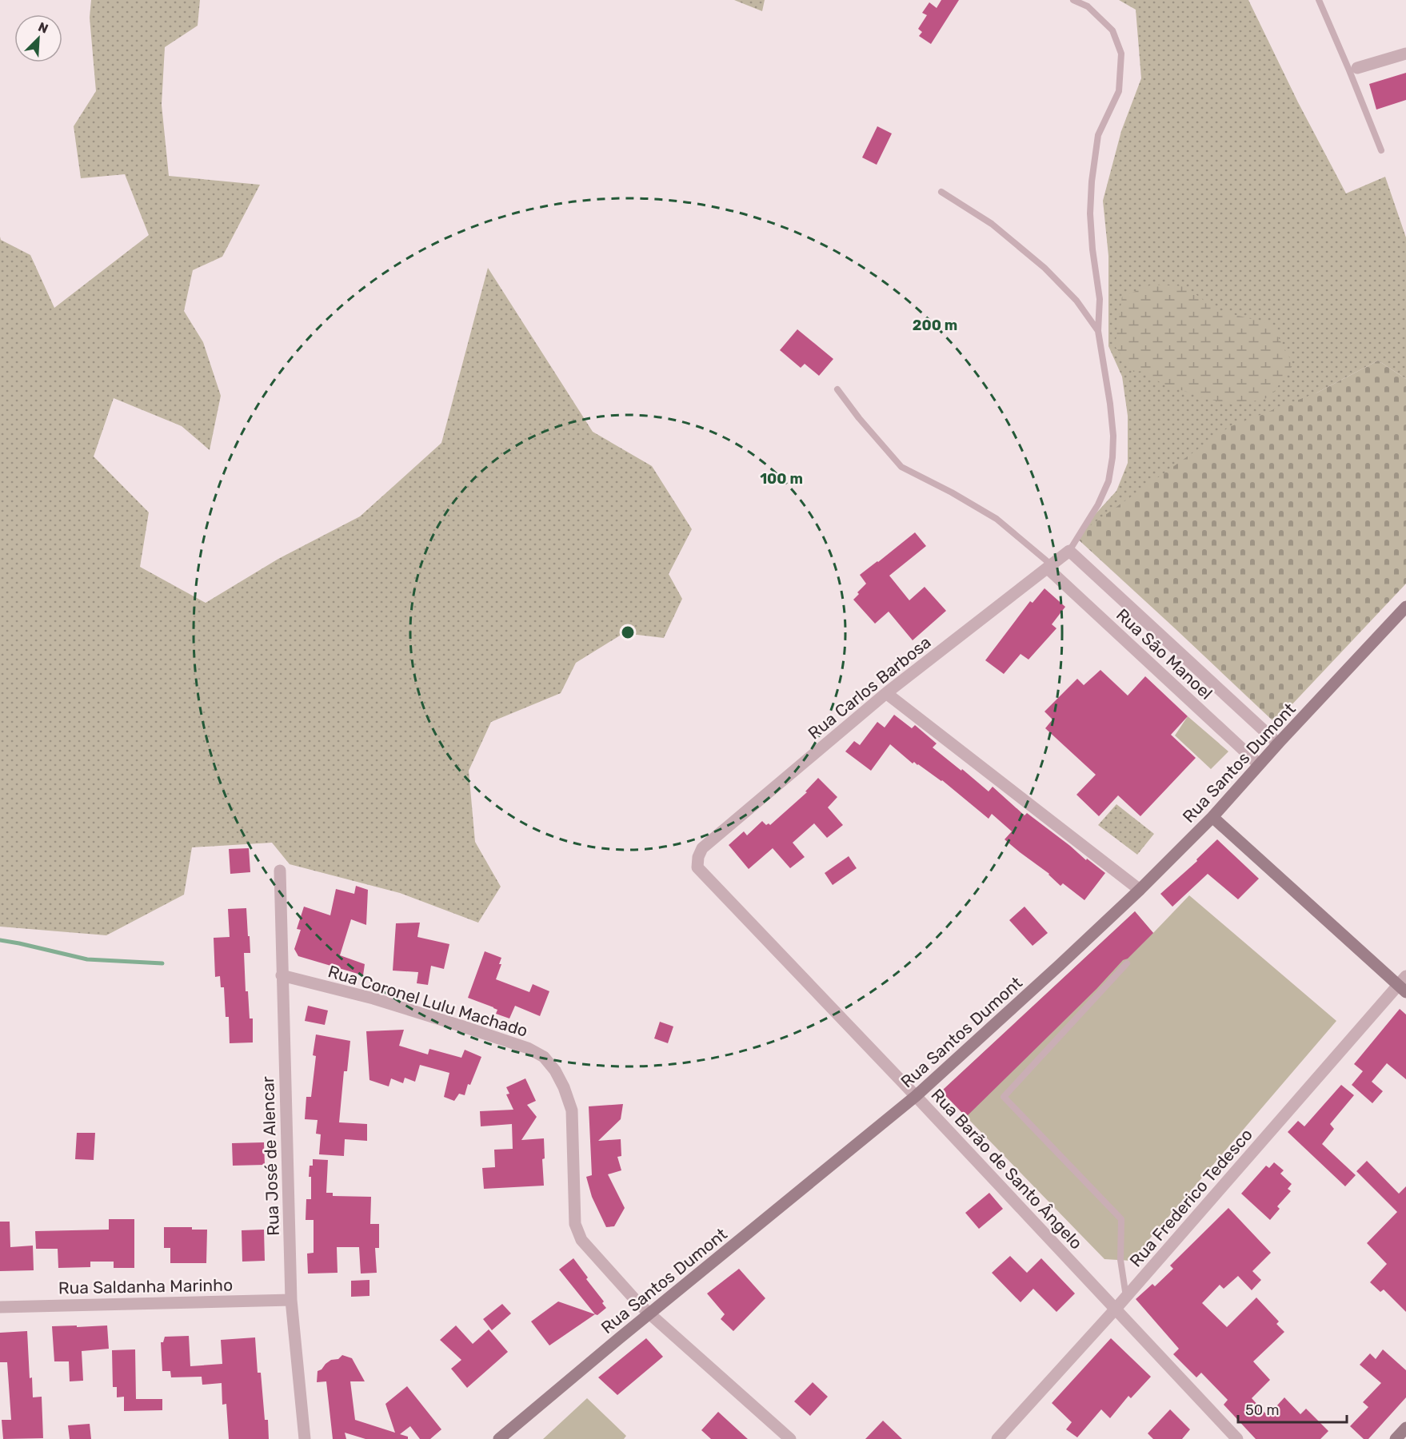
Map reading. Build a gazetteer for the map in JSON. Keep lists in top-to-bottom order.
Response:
{
  "streets": {
    "main road": ["Rua Santos Dumont"],
    "street": [
      "Rua São Manoel",
      "Rua Carlos Barbosa",
      "Rua Coronel Lulu Machado",
      "Rua José de Alencar",
      "Rua Barão de Santo Ângelo",
      "Rua Frederico Tedesco",
      "Rua Saldanha Marinho"
    ]
  },
  "crossings": [
    ["Rua São Manoel", "Rua Carlos Barbosa"],
    ["Rua São Manoel", "Rua Santos Dumont"],
    ["Rua Carlos Barbosa", "Rua Barão de Santo Ângelo"],
    ["Rua Santos Dumont", "Rua Coronel Lulu Machado"],
    ["Rua Santos Dumont", "Rua Barão de Santo Ângelo"],
    ["Rua Coronel Lulu Machado", "Rua José de Alencar"],
    ["Rua José de Alencar", "Rua Saldanha Marinho"],
    ["Rua Barão de Santo Ângelo", "Rua Frederico Tedesco"]
  ],
  "scale_bar": "50 m",
  "north": "top right",
  "rings": ["200 m", "100 m"]
}
